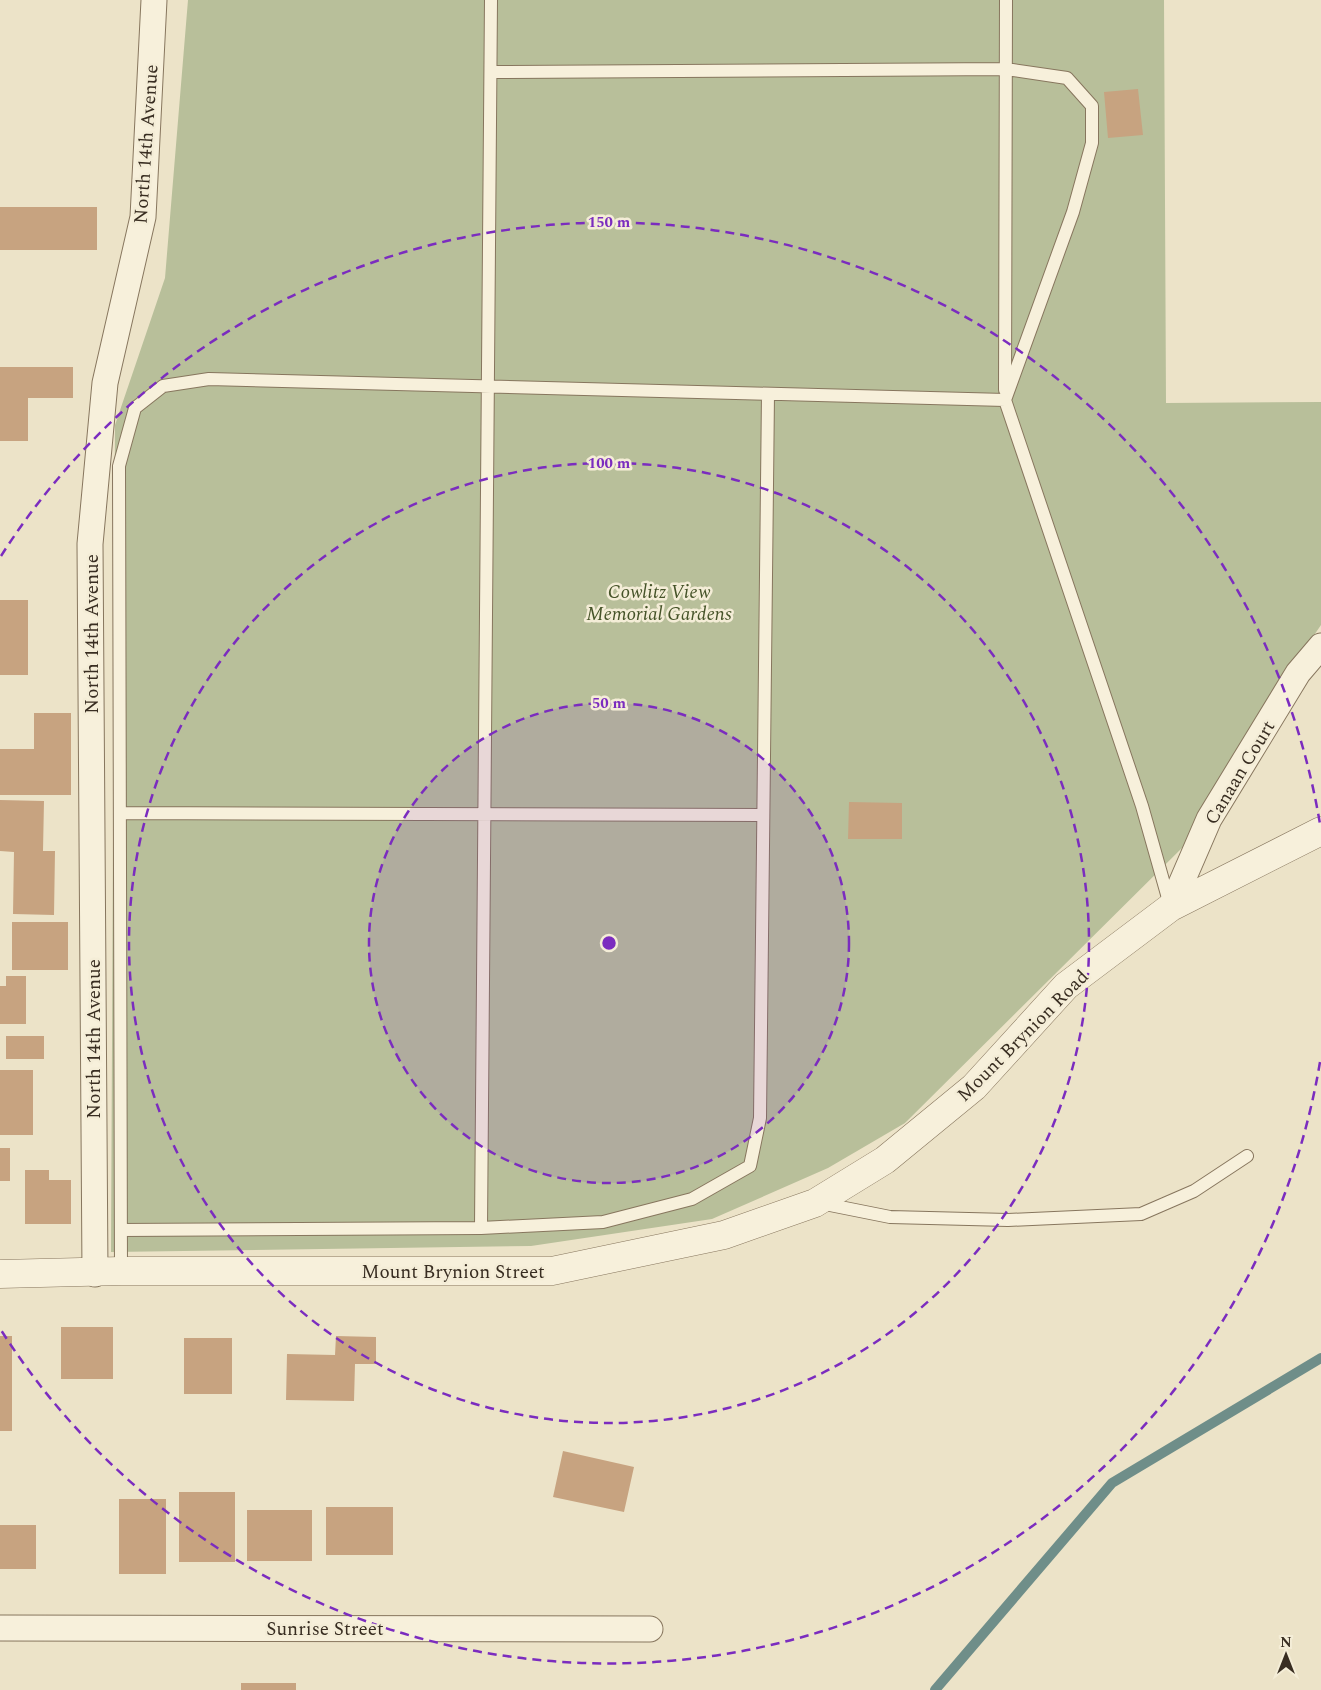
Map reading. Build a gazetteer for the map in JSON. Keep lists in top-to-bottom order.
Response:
{
  "streets": {
    "street": [
      "North 14th Avenue",
      "Canaan Court",
      "Mount Brynion Road",
      "Mount Brynion Street",
      "Sunrise Street"
    ]
  },
  "crossings": [
    ["North 14th Avenue", "Mount Brynion Street"],
    ["Canaan Court", "Mount Brynion Road"],
    ["Mount Brynion Road", "Mount Brynion Street"]
  ],
  "parks": ["Cowlitz View Memorial Gardens"],
  "north": "top",
  "rings": ["150 m", "100 m", "50 m"]
}
